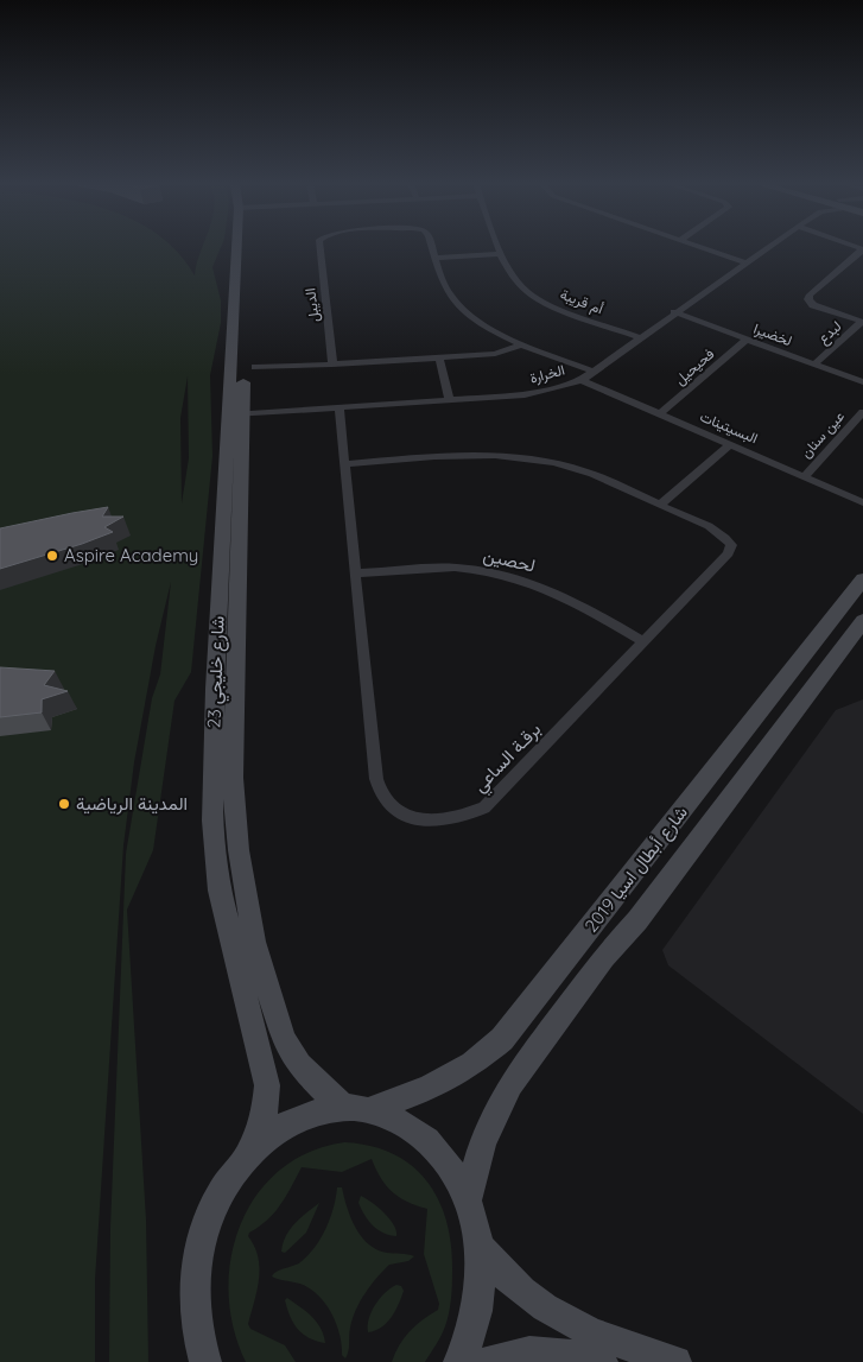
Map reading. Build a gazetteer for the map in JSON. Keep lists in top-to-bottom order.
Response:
{
  "streets": {
    "main road": ["شارع خليجي 23", "شارع أبطال اسيا 2019"],
    "street": [
      "أم قريبة",
      "الديبل",
      "لبدع",
      "لخضيرا",
      "فحيحيل",
      "الخرارة",
      "البسيتينات",
      "عين سنان",
      "لحصين",
      "برقـة الساعي"
    ]
  },
  "crossings": [
    ["أم قريبة", "الخرارة"],
    ["الديبل", "الخرارة"],
    ["لبدع", "لخضيرا"],
    ["لخضيرا", "فحيحيل"],
    ["لخضيرا", "الخرارة"],
    ["فحيحيل", "البسيتينات"],
    ["الخرارة", "البسيتينات"],
    ["الخرارة", "شارع خليجي 23"],
    ["الخرارة", "برقـة الساعي"],
    ["البسيتينات", "عين سنان"],
    ["لحصين", "برقـة الساعي"],
    ["شارع خليجي 23", "شارع أبطال اسيا 2019"]
  ],
  "places": ["Aspire Academy", "المدينة الرياضية"]
}
